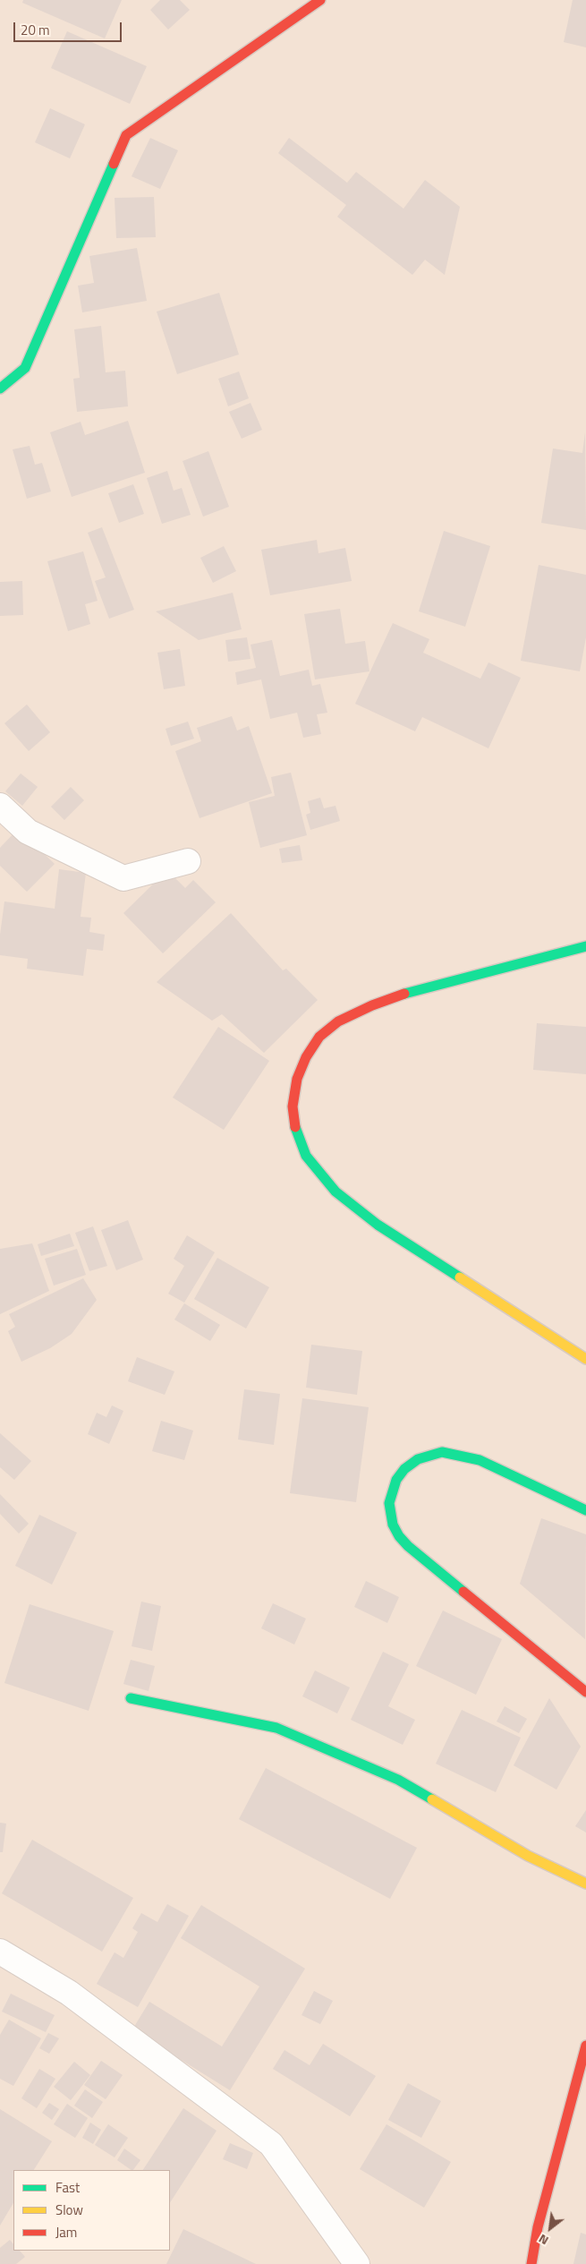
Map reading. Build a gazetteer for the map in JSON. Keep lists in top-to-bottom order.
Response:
{
  "legend": ["Fast", "Slow", "Jam"],
  "scale_bar": "20 m",
  "north": "bottom left"
}
